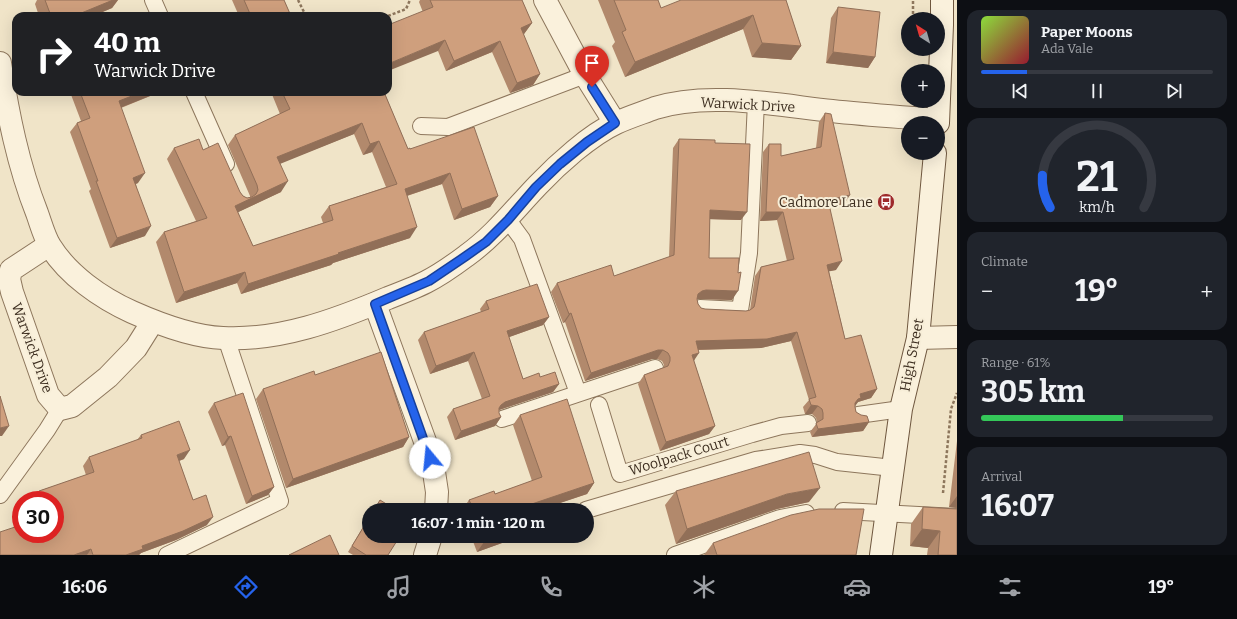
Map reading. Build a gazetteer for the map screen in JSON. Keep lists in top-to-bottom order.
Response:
{
  "streets": {
    "street": ["Warwick Drive", "High Street"],
    "lane": ["Woolpack Court"]
  },
  "places": {
    "bus stop": ["Cadmore Lane"]
  },
  "north": "top left",
  "page": {
    "map_buttons": ["+", "−"],
    "turn": ["40 m", "Warwick Drive"],
    "song": ["Paper Moons", "Ada Vale"],
    "tile": [
      "Climate",
      ["Range · 61%", "305 km"],
      ["Arrival", "16:07"]
    ],
    "heat": ["−", "19°", "+"],
    "limit": "30",
    "trip": "16:07 · 1 min · 120 m",
    "tabs": ["16:06", "19°"],
    "gauge": ["21", "km/h"]
  }
}
